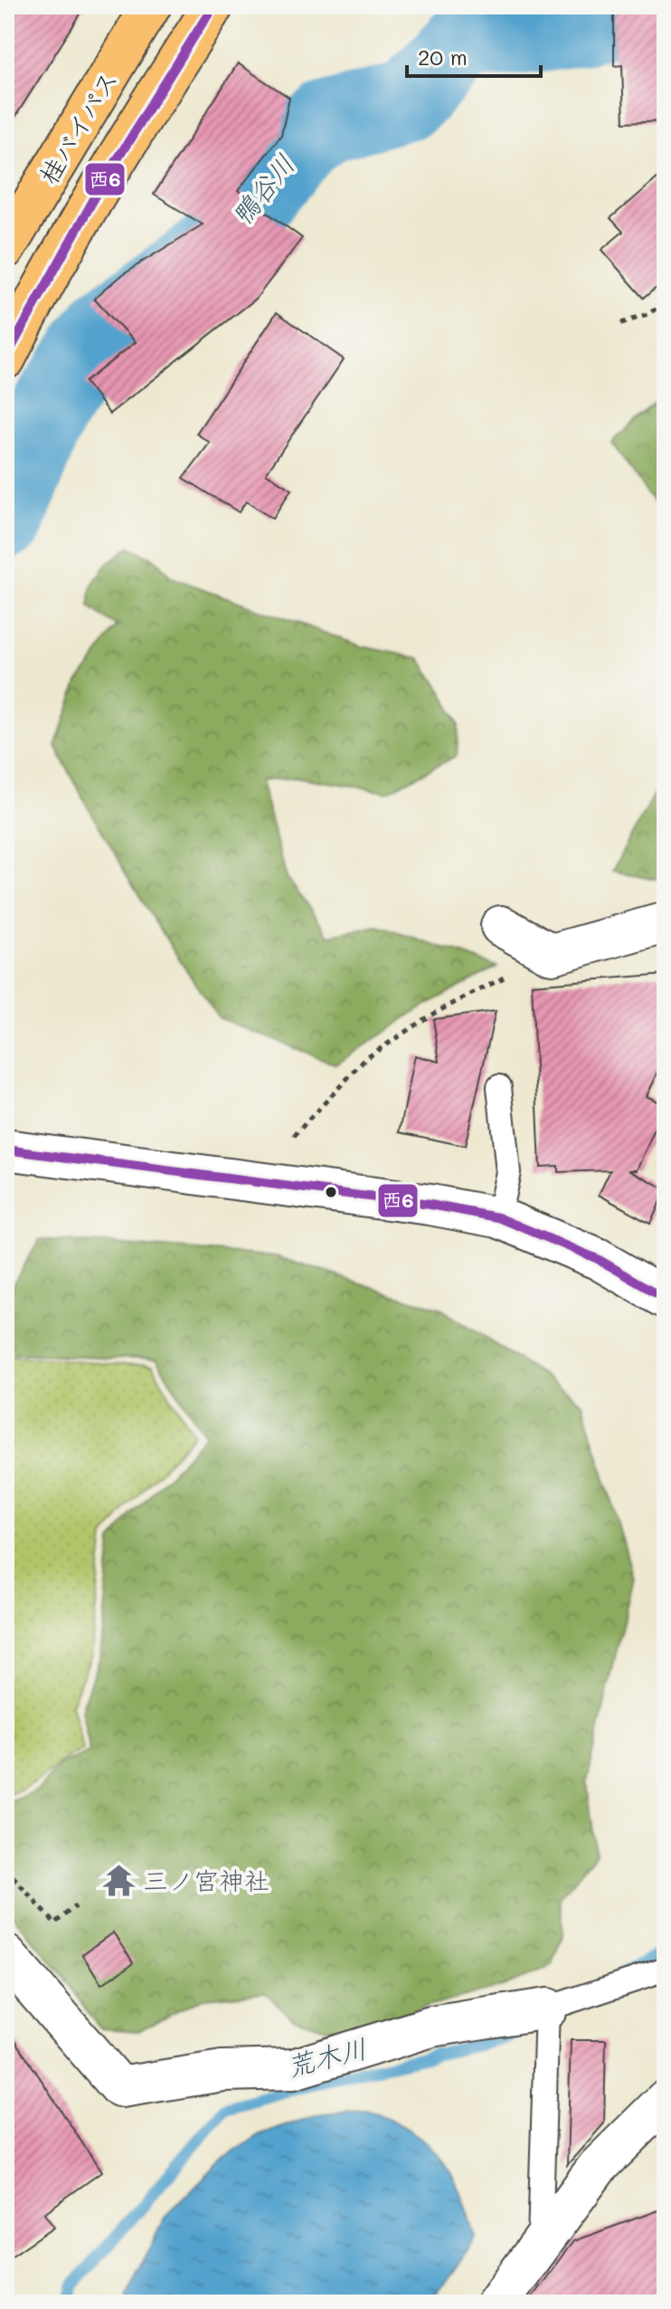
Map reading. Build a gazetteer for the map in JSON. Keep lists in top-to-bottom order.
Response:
{
  "streets": {
    "highway": ["桂バイパス"]
  },
  "water": ["鴨谷川", "荒木川"],
  "places": {
    "temple": ["三ノ宮神社"]
  },
  "lines": ["transit line 西6"],
  "scale_bar": "20 m"
}
